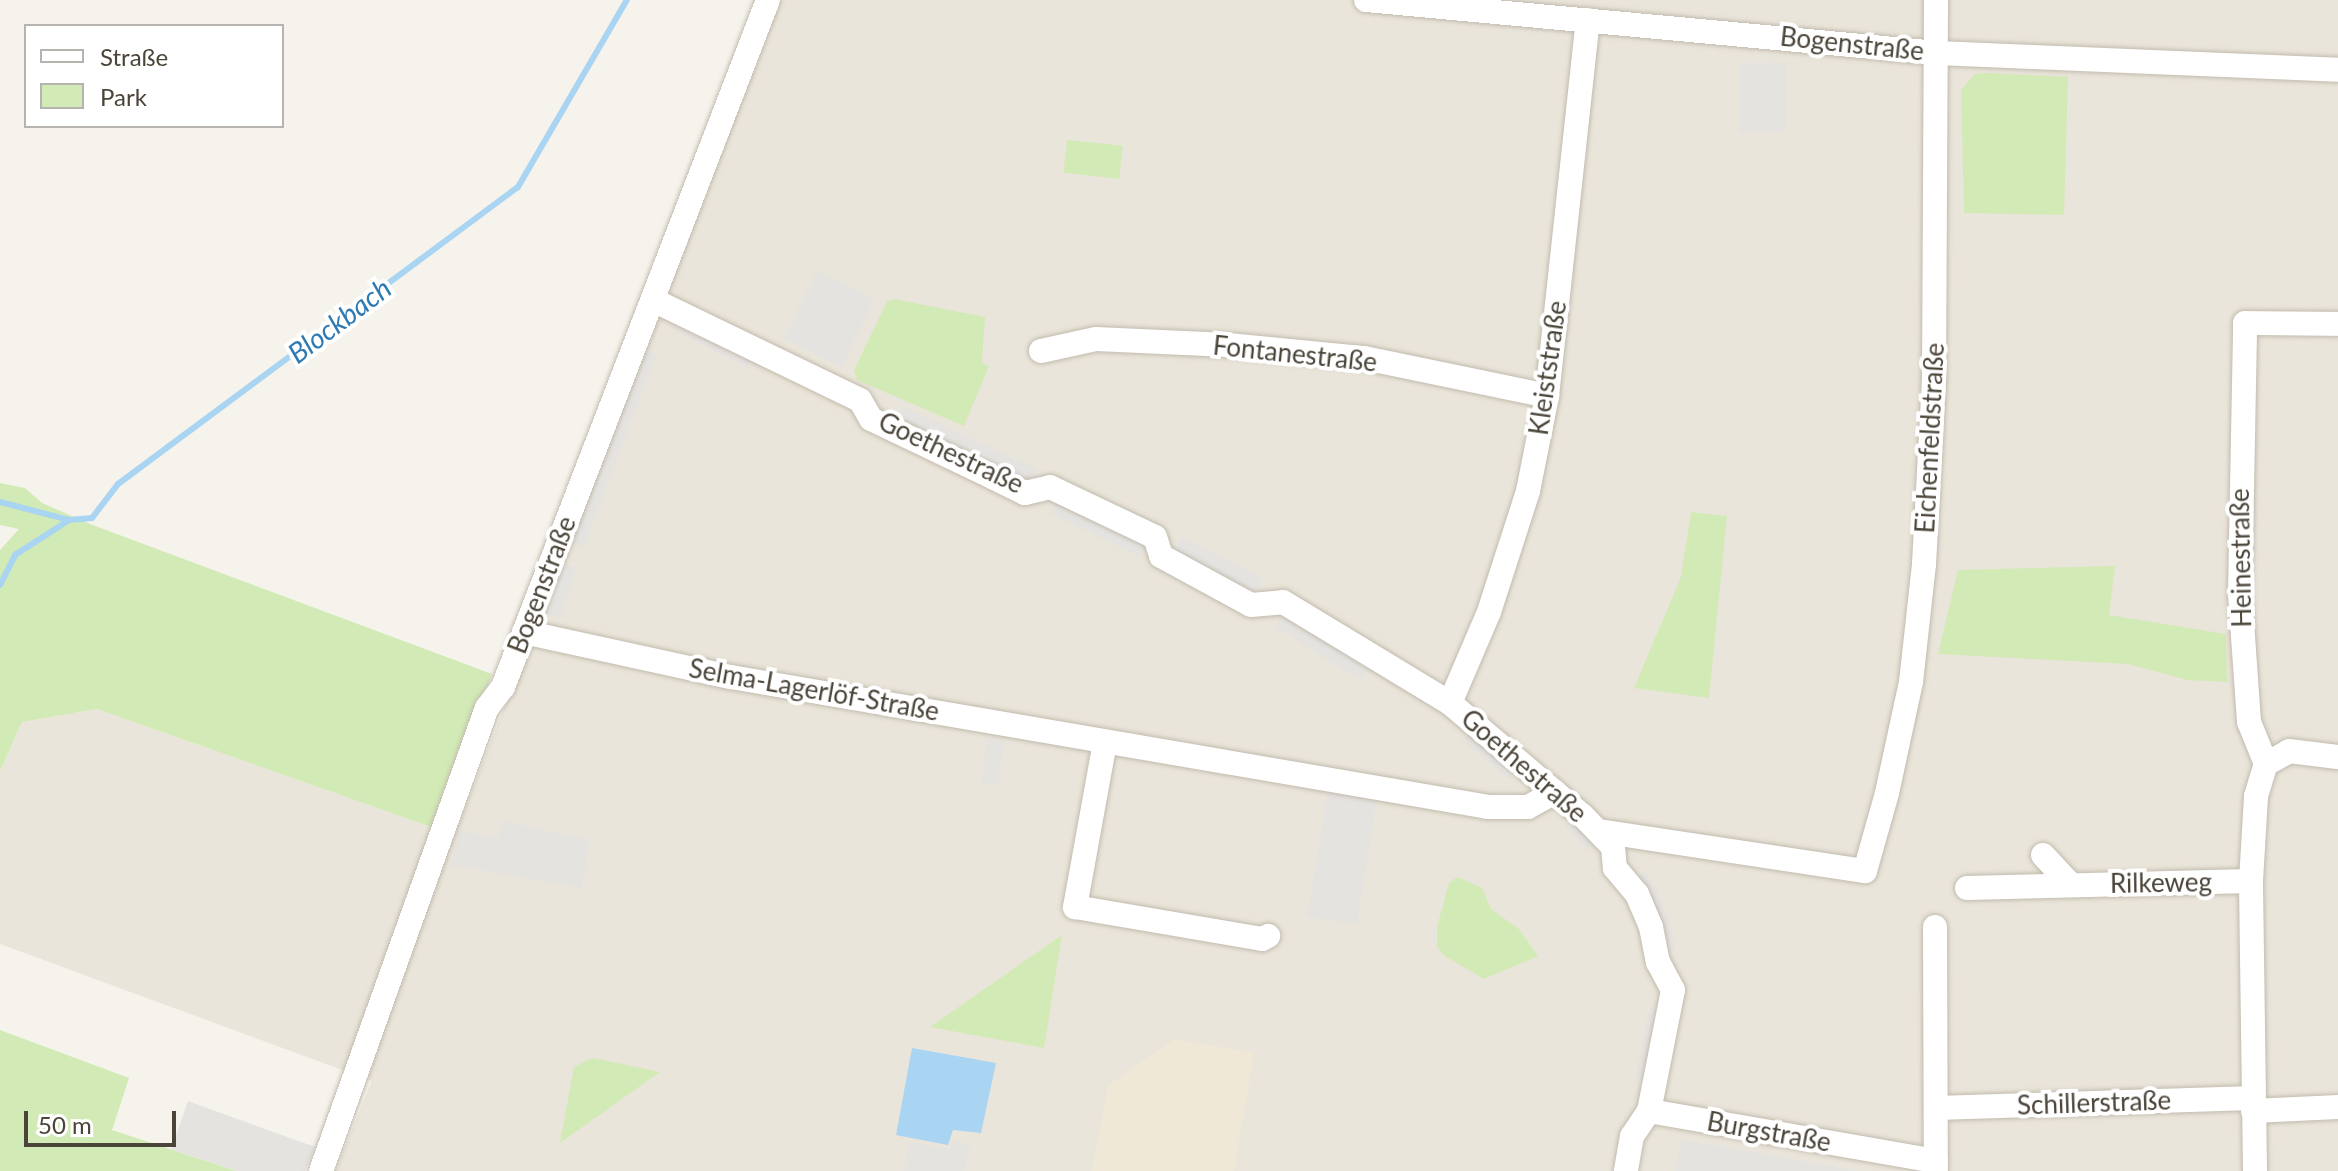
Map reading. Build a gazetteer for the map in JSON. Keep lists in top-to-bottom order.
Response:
{
  "streets": {
    "street": [
      "Bogenstraße",
      "Fontanestraße",
      "Kleiststraße",
      "Eichenfeldstraße",
      "Goethestraße",
      "Heinestraße",
      "Selma-Lagerlöf-Straße",
      "Rilkeweg",
      "Schillerstraße",
      "Burgstraße"
    ]
  },
  "crossings": [
    ["Bogenstraße", "Kleiststraße"],
    ["Bogenstraße", "Eichenfeldstraße"],
    ["Bogenstraße", "Goethestraße"],
    ["Bogenstraße", "Selma-Lagerlöf-Straße"],
    ["Fontanestraße", "Kleiststraße"],
    ["Kleiststraße", "Goethestraße"],
    ["Eichenfeldstraße", "Goethestraße"],
    ["Goethestraße", "Selma-Lagerlöf-Straße"],
    ["Goethestraße", "Burgstraße"],
    ["Schillerstraße", "Burgstraße"]
  ],
  "water": ["Blockbach"],
  "legend": ["Straße", "Park"],
  "scale_bar": "50 m"
}
